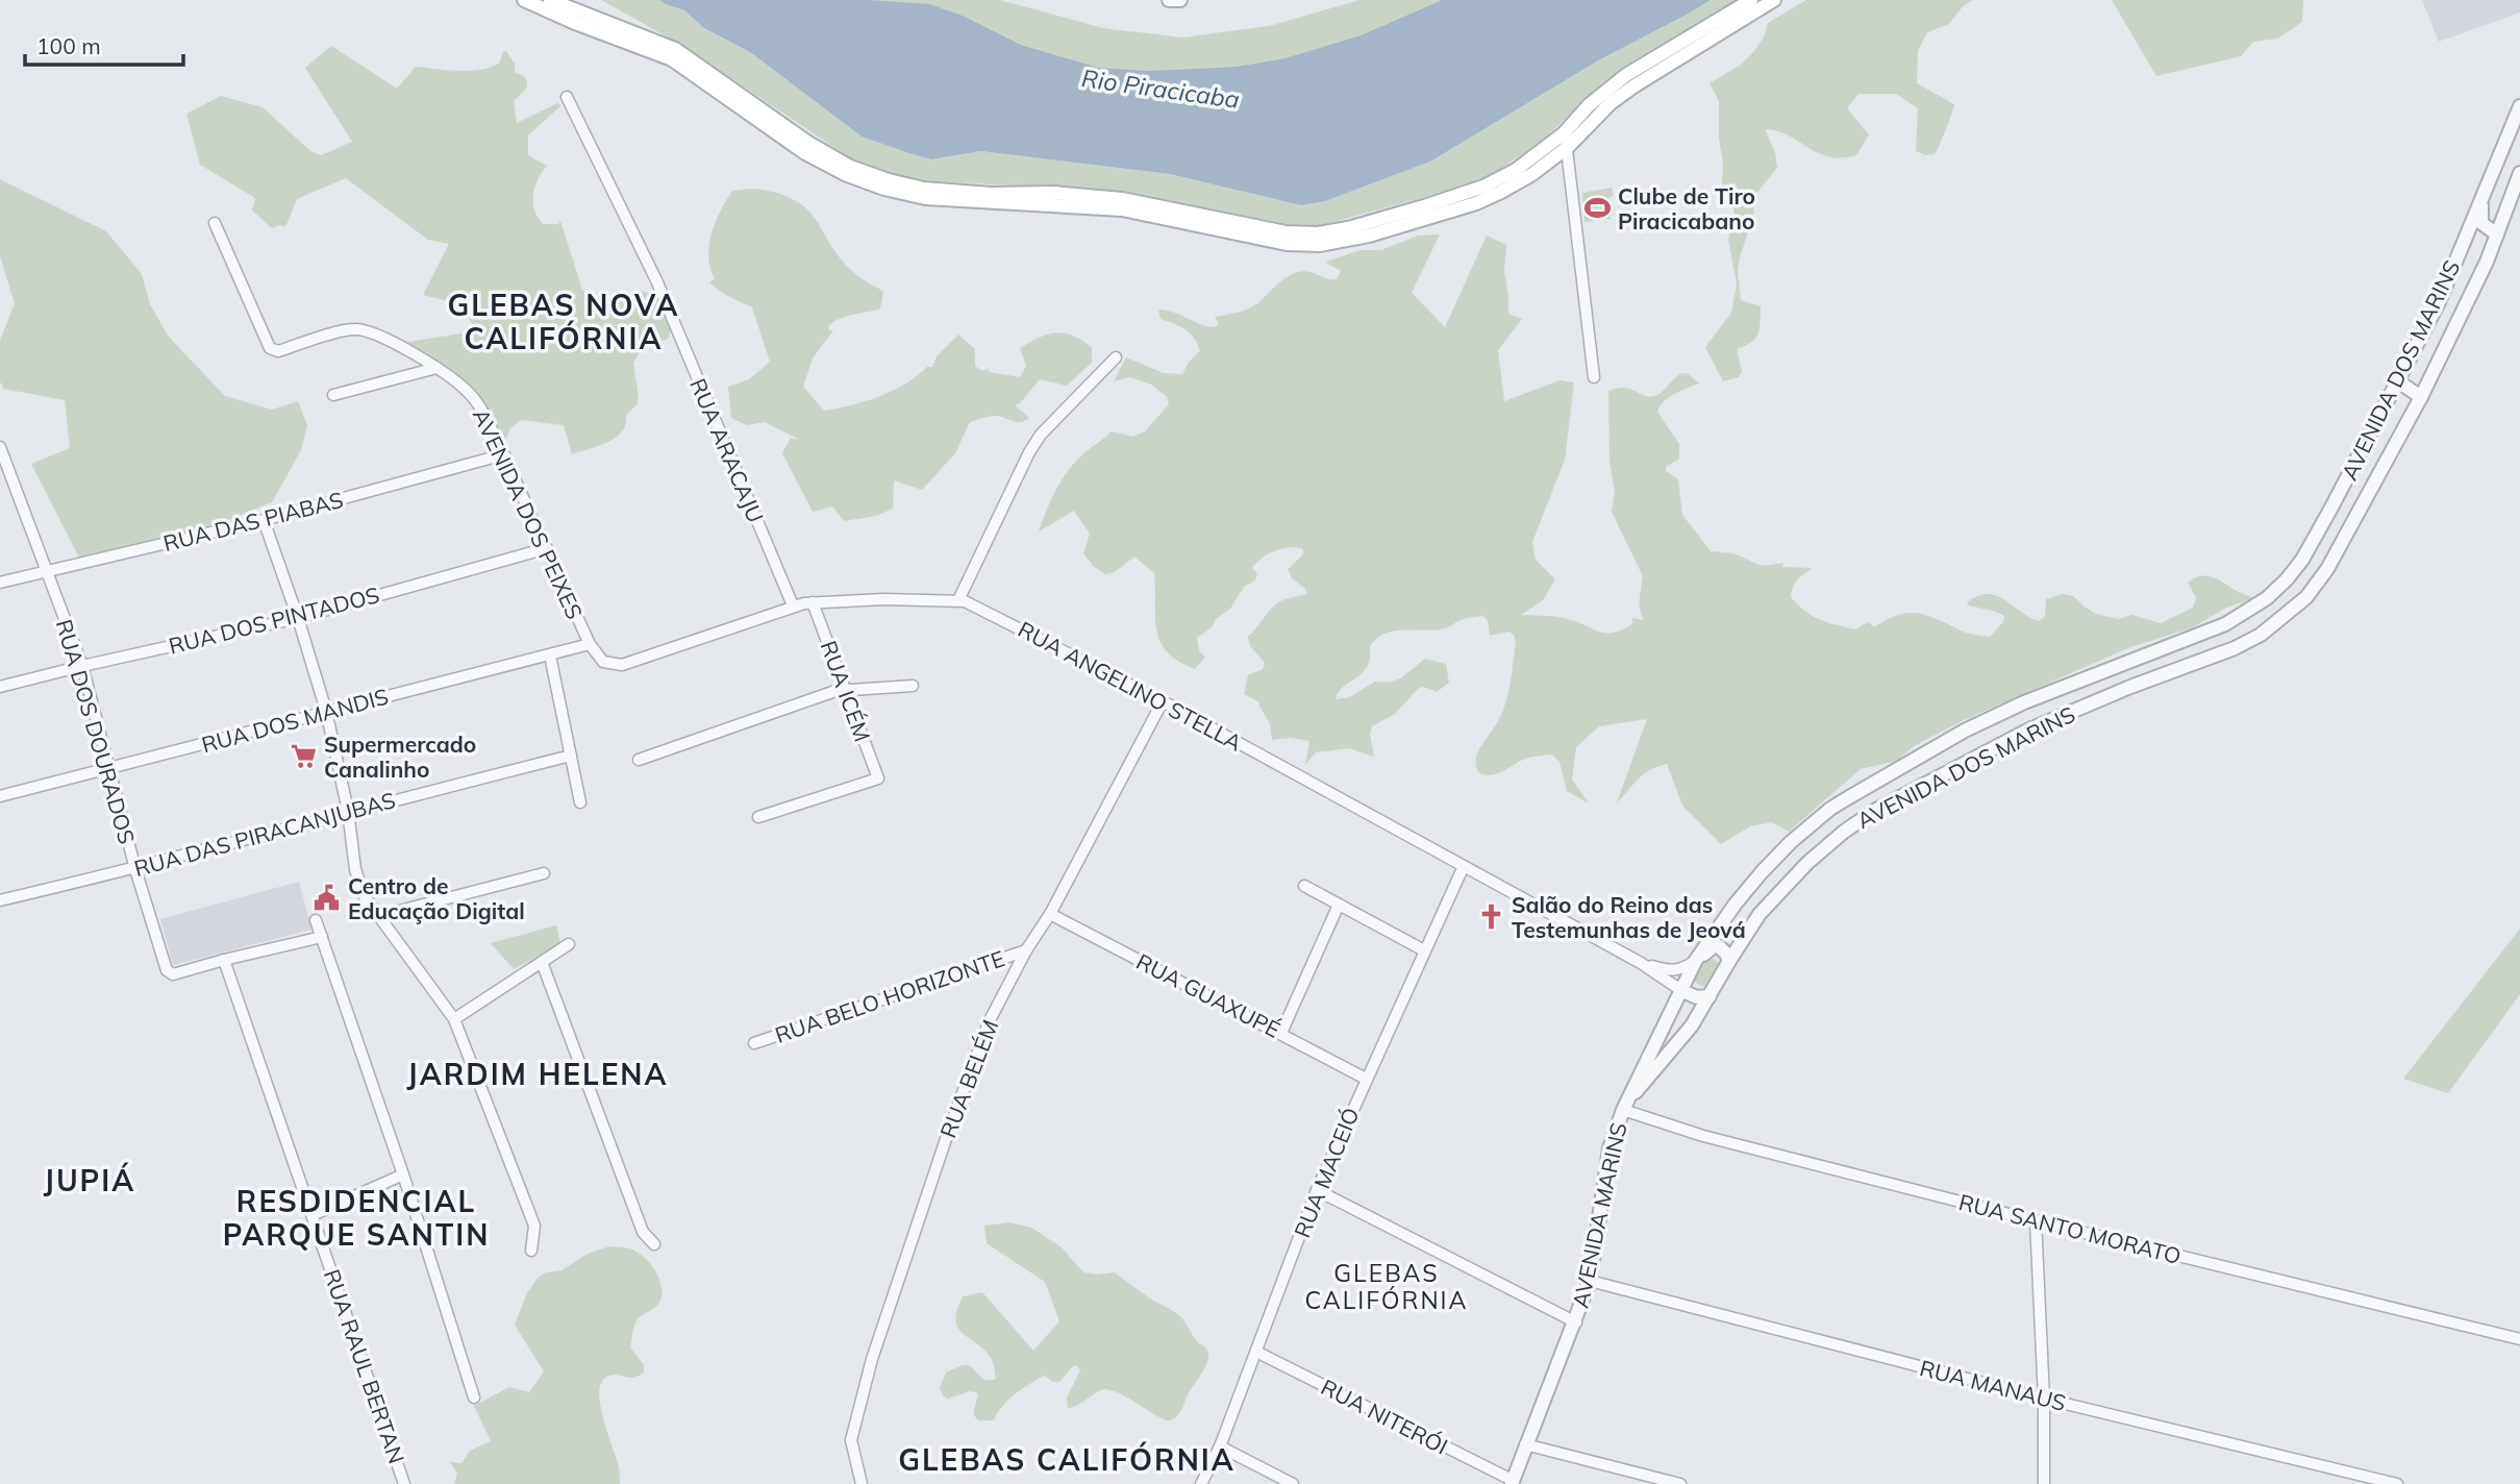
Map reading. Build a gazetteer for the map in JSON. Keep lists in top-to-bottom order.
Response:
{
  "streets": {
    "street": [
      "AVENIDA DOS MARINS",
      "RUA ARACAJU",
      "AVENIDA DOS PEIXES",
      "RUA DAS PIABAS",
      "RUA DOS PINTADOS",
      "RUA ANGELINO STELLA",
      "RUA ICÉM",
      "RUA DOS MANDIS",
      "RUA DOS DOURADOS",
      "RUA DAS PIRACANJUBAS",
      "RUA GUAXUPÉ",
      "RUA BELO HORIZONTE",
      "RUA BELÉM",
      "RUA MACEIÓ",
      "AVENIDA MARINS",
      "RUA SANTO MORATO",
      "RUA RAUL BERTAN",
      "RUA MANAUS",
      "RUA NITERÓI"
    ]
  },
  "crossings": [
    ["AVENIDA DOS MARINS", "AVENIDA MARINS"],
    ["AVENIDA DOS MARINS", "RUA SANTO MORATO"],
    ["RUA ARACAJU", "RUA ANGELINO STELLA"],
    ["AVENIDA DOS PEIXES", "RUA DAS PIABAS"],
    ["AVENIDA DOS PEIXES", "RUA DOS PINTADOS"],
    ["AVENIDA DOS PEIXES", "RUA ANGELINO STELLA"],
    ["AVENIDA DOS PEIXES", "RUA DOS MANDIS"],
    ["RUA DAS PIABAS", "RUA DOS DOURADOS"],
    ["RUA DOS PINTADOS", "RUA DOS DOURADOS"],
    ["RUA ANGELINO STELLA", "RUA ICÉM"],
    ["RUA ANGELINO STELLA", "RUA DOS MANDIS"],
    ["RUA ANGELINO STELLA", "RUA BELÉM"],
    ["RUA ANGELINO STELLA", "RUA MACEIÓ"],
    ["RUA DOS MANDIS", "RUA DOS DOURADOS"],
    ["RUA DOS DOURADOS", "RUA DAS PIRACANJUBAS"],
    ["RUA DOS DOURADOS", "RUA RAUL BERTAN"],
    ["RUA GUAXUPÉ", "RUA BELÉM"],
    ["RUA GUAXUPÉ", "RUA MACEIÓ"],
    ["RUA BELO HORIZONTE", "RUA BELÉM"],
    ["RUA MACEIÓ", "RUA NITERÓI"],
    ["AVENIDA MARINS", "RUA SANTO MORATO"],
    ["AVENIDA MARINS", "RUA MANAUS"],
    ["AVENIDA MARINS", "RUA NITERÓI"]
  ],
  "districts": [
    "GLEBAS NOVA CALIFÓRNIA",
    "JARDIM HELENA",
    "JUPIÁ",
    "RESDIDENCIAL PARQUE SANTIN",
    "GLEBAS CALIFÓRNIA",
    "GLEBAS CALIFÓRNIA"
  ],
  "water": ["Rio Piracicaba"],
  "places": {
    "sports": ["Clube de Tiro Piracicabano"],
    "supermarket": ["Supermercado Canalinho"],
    "public building": ["Centro de Educação Digital"],
    "church": ["Salão do Reino das Testemunhas de Jeová"]
  },
  "scale_bar": "100 m"
}
